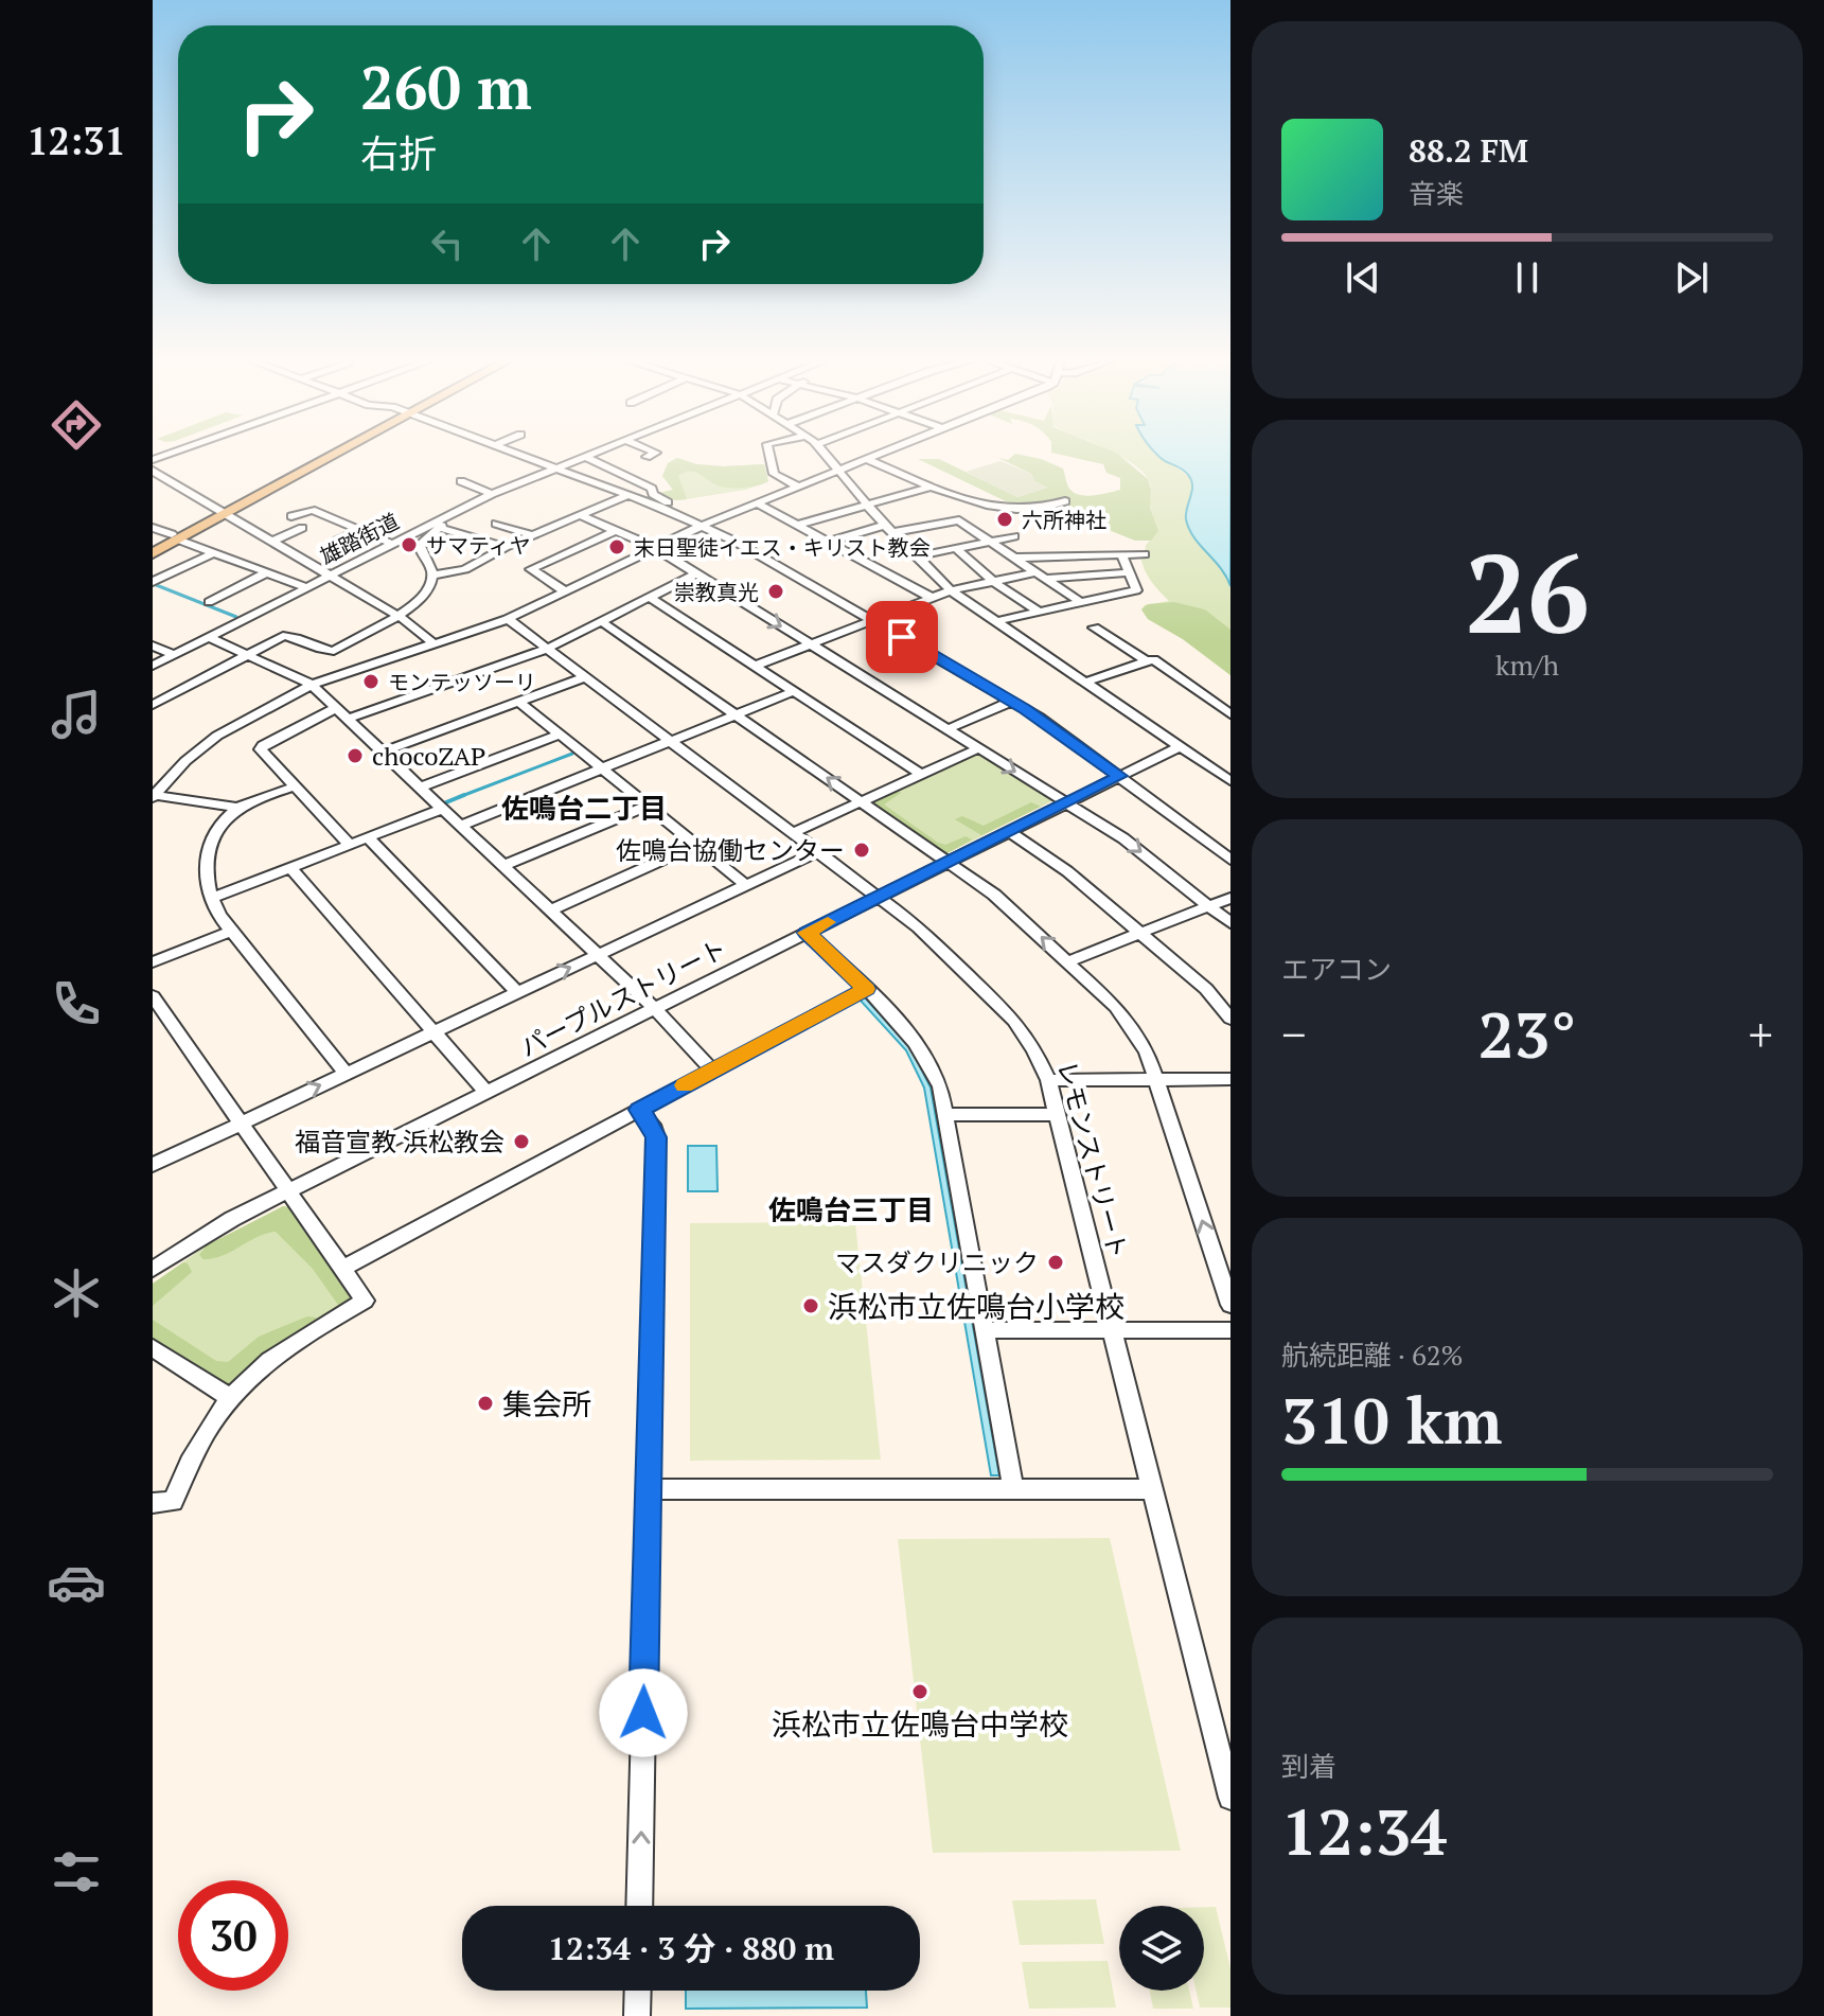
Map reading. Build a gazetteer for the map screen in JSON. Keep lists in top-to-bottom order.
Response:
{
  "streets": {
    "street": ["雄踏街道", "パープルストリート", "レモンストリート"]
  },
  "crossings": [
    ["パープルストリート", "レモンストリート"]
  ],
  "districts": ["佐鳴台二丁目", "佐鳴台三丁目"],
  "places": [
    "六所神社",
    "サマティヤ",
    "末日聖徒イエス・キリスト教会",
    "崇教真光",
    "モンテッソーリ",
    "chocoZAP",
    "佐鳴台協働センター",
    "福音宣教 浜松教会",
    "マスダクリニック",
    "浜松市立佐鳴台小学校",
    "集会所",
    "浜松市立佐鳴台中学校"
  ],
  "page": {
    "tabs": "12:31",
    "turn": ["260 m", "右折"],
    "song": ["88.2 FM", "音楽"],
    "tile": [
      ["26", "km/h"],
      "エアコン",
      ["航続距離 · 62%", "310 km"],
      ["到着", "12:34"]
    ],
    "heat": ["−", "23°", "+"],
    "limit": "30",
    "trip": "12:34 · 3 分 · 880 m"
  }
}
